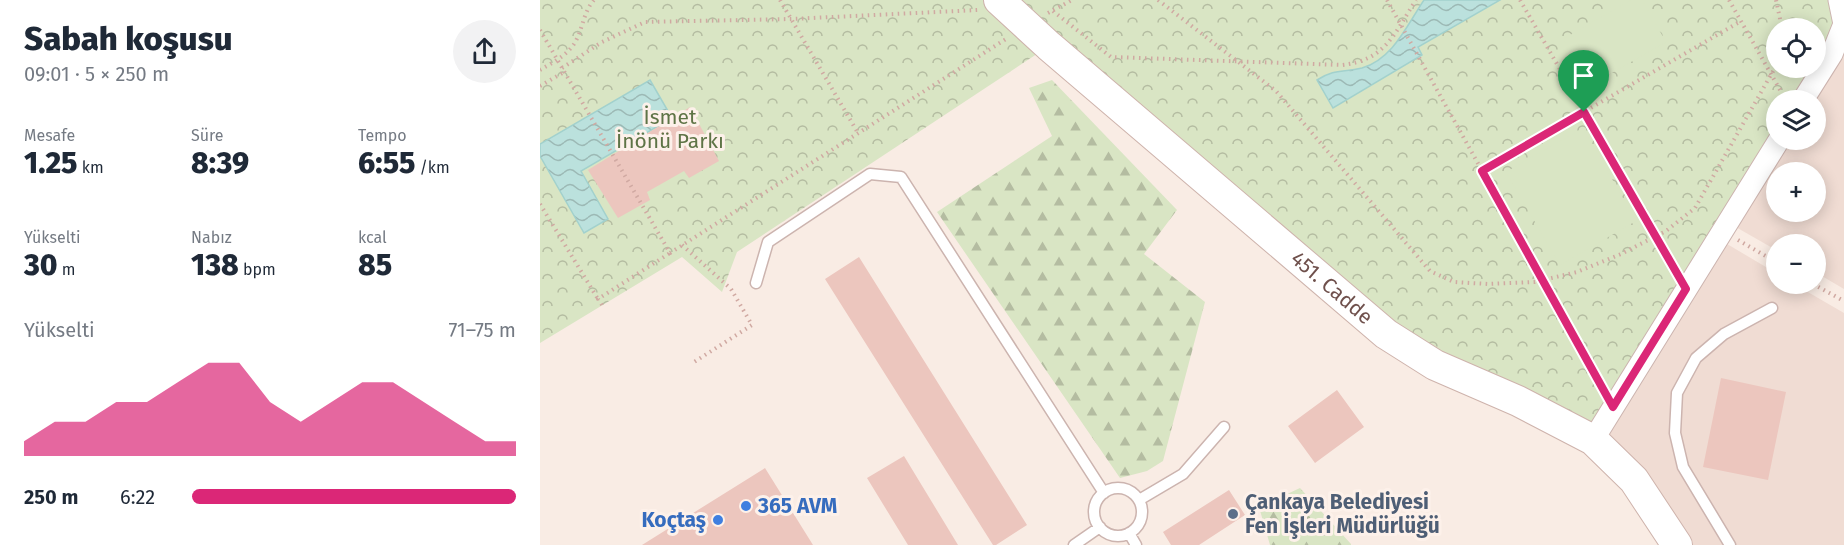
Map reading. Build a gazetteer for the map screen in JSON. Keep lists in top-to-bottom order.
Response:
{
  "streets": {
    "street": ["451. Cadde"]
  },
  "parks": ["İsmet İnönü Parkı"],
  "places": ["365 AVM", "Çankaya Belediyesi Fen İşleri Müdürlüğü", "Koçtaş"],
  "page": {
    "heading": ["Sabah koşusu", "09:01 · 5 × 250 m"],
    "map_buttons": ["+", "−"],
    "stats": [
      ["Mesafe", "1.25 km"],
      ["Süre", "8:39"],
      ["Tempo", "6:55 /km"],
      ["Yükselti", "30 m"],
      ["Nabız", "138 bpm"],
      ["kcal", "85"]
    ],
    "chart": ["Yükselti", "71–75 m"],
    "list": [
      {
        "name": "250 m",
        "note": "6:22"
      }
    ]
  }
}
